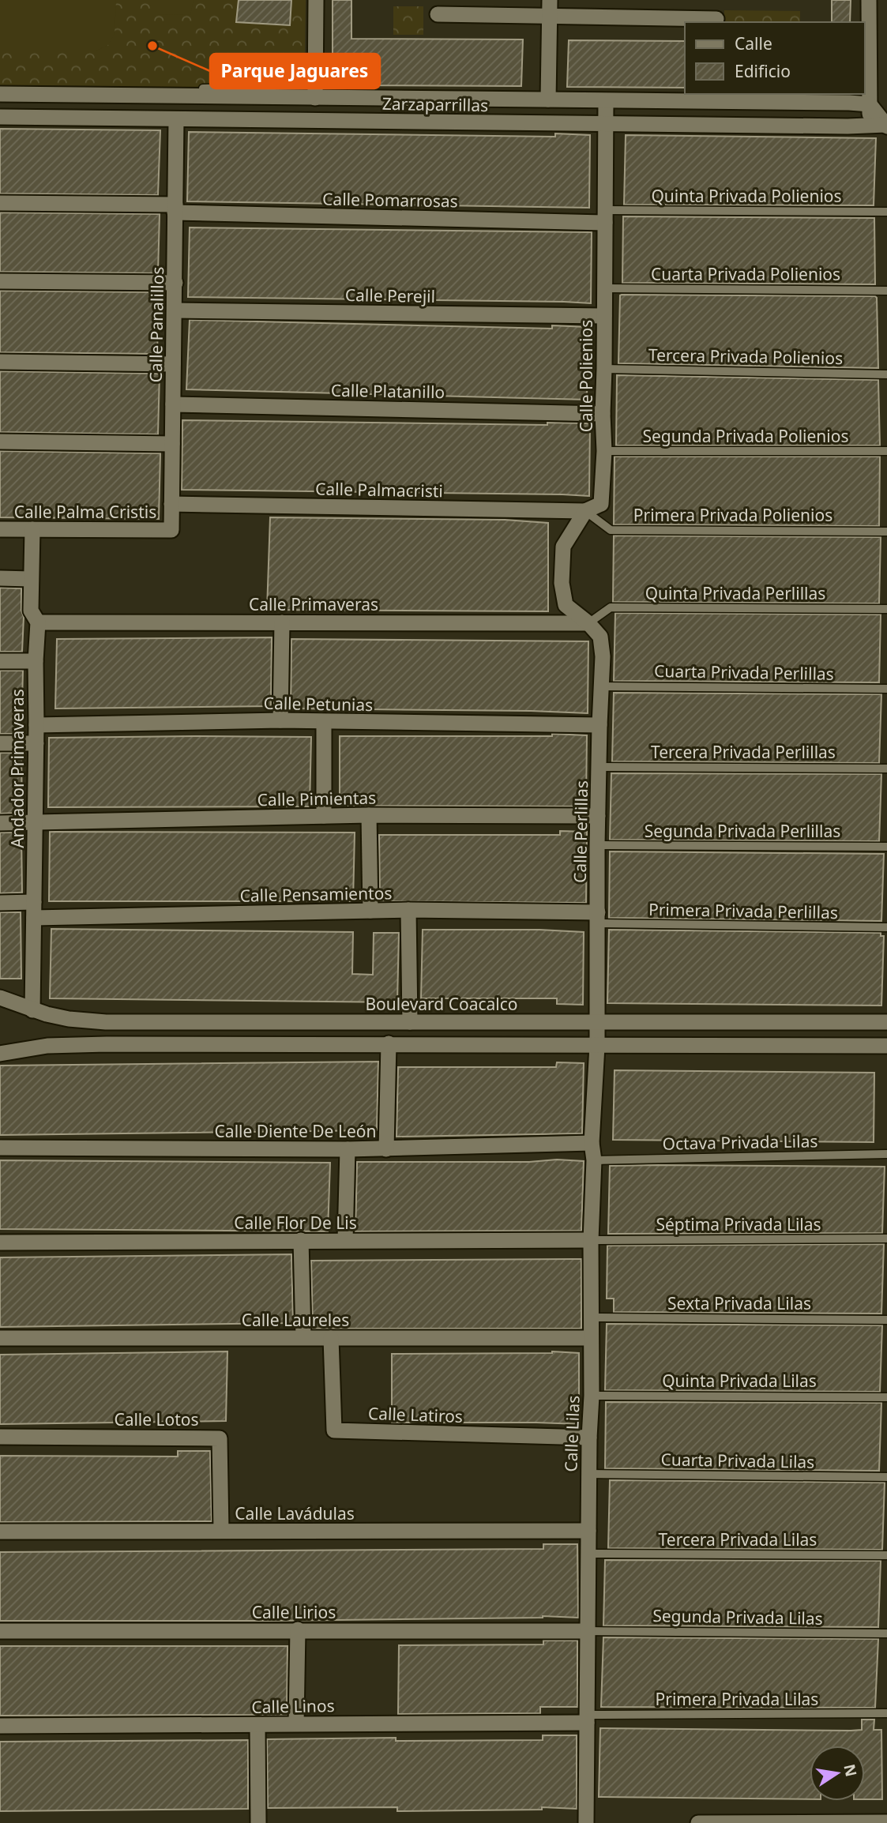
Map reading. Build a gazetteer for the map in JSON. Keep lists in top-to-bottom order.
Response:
{
  "streets": {
    "street": [
      "Zarzaparrillas",
      "Calle Pomarrosas",
      "Calle Perejil",
      "Calle Panalillos",
      "Calle Polienios",
      "Calle Platanillo",
      "Calle Palmacristi",
      "Calle Palma Cristis",
      "Calle Primaveras",
      "Calle Petunias",
      "Andador Primaveras",
      "Calle Pimientas",
      "Calle Perlillas",
      "Calle Pensamientos",
      "Boulevard Coacalco",
      "Calle Diente De León",
      "Calle Flor De Lis",
      "Calle Laureles",
      "Calle Latiros",
      "Calle Lotos",
      "Calle Lilas",
      "Calle Lavádulas",
      "Calle Lirios",
      "Calle Linos"
    ],
    "lane": [
      "Quinta Privada Polienios",
      "Cuarta Privada Polienios",
      "Tercera Privada Polienios",
      "Segunda Privada Polienios",
      "Primera Privada Polienios",
      "Quinta Privada Perlillas",
      "Cuarta Privada Perlillas",
      "Tercera Privada Perlillas",
      "Segunda Privada Perlillas",
      "Primera Privada Perlillas",
      "Octava Privada Lilas",
      "Séptima Privada Lilas",
      "Sexta Privada Lilas",
      "Quinta Privada Lilas",
      "Cuarta Privada Lilas",
      "Tercera Privada Lilas",
      "Segunda Privada Lilas",
      "Primera Privada Lilas"
    ]
  },
  "crossings": [
    ["Zarzaparrillas", "Calle Panalillos"],
    ["Zarzaparrillas", "Calle Polienios"],
    ["Quinta Privada Polienios", "Calle Pomarrosas"],
    ["Quinta Privada Polienios", "Calle Polienios"],
    ["Calle Pomarrosas", "Calle Panalillos"],
    ["Calle Pomarrosas", "Calle Polienios"],
    ["Cuarta Privada Polienios", "Calle Polienios"],
    ["Calle Perejil", "Calle Panalillos"],
    ["Calle Perejil", "Calle Polienios"],
    ["Calle Panalillos", "Calle Platanillo"],
    ["Calle Panalillos", "Calle Palmacristi"],
    ["Calle Panalillos", "Calle Palma Cristis"],
    ["Tercera Privada Polienios", "Calle Polienios"],
    ["Calle Polienios", "Calle Platanillo"],
    ["Calle Polienios", "Segunda Privada Polienios"],
    ["Calle Polienios", "Calle Palmacristi"],
    ["Calle Polienios", "Primera Privada Polienios"],
    ["Calle Polienios", "Quinta Privada Perlillas"],
    ["Calle Polienios", "Calle Primaveras"],
    ["Calle Polienios", "Calle Perlillas"],
    ["Calle Palmacristi", "Primera Privada Polienios"],
    ["Calle Palma Cristis", "Andador Primaveras"],
    ["Quinta Privada Perlillas", "Calle Primaveras"],
    ["Quinta Privada Perlillas", "Calle Perlillas"],
    ["Calle Primaveras", "Andador Primaveras"],
    ["Calle Primaveras", "Calle Perlillas"],
    ["Cuarta Privada Perlillas", "Calle Perlillas"],
    ["Calle Petunias", "Andador Primaveras"],
    ["Calle Petunias", "Calle Perlillas"],
    ["Tercera Privada Perlillas", "Calle Perlillas"],
    ["Andador Primaveras", "Calle Pimientas"],
    ["Andador Primaveras", "Calle Pensamientos"],
    ["Andador Primaveras", "Boulevard Coacalco"],
    ["Calle Pimientas", "Calle Perlillas"],
    ["Segunda Privada Perlillas", "Calle Perlillas"],
    ["Calle Perlillas", "Calle Pensamientos"],
    ["Calle Perlillas", "Primera Privada Perlillas"],
    ["Calle Perlillas", "Boulevard Coacalco"],
    ["Calle Perlillas", "Calle Lilas"],
    ["Calle Pensamientos", "Primera Privada Perlillas"],
    ["Calle Diente De León", "Calle Lilas"],
    ["Octava Privada Lilas", "Calle Lilas"],
    ["Calle Flor De Lis", "Séptima Privada Lilas"],
    ["Calle Flor De Lis", "Calle Lilas"],
    ["Séptima Privada Lilas", "Calle Lilas"],
    ["Sexta Privada Lilas", "Calle Lilas"],
    ["Calle Laureles", "Calle Latiros"],
    ["Calle Laureles", "Calle Lilas"],
    ["Quinta Privada Lilas", "Calle Lilas"],
    ["Calle Latiros", "Calle Lilas"],
    ["Calle Lotos", "Calle Lavádulas"],
    ["Calle Lilas", "Cuarta Privada Lilas"],
    ["Calle Lilas", "Calle Lavádulas"],
    ["Calle Lilas", "Tercera Privada Lilas"],
    ["Calle Lilas", "Calle Lirios"],
    ["Calle Lilas", "Segunda Privada Lilas"],
    ["Calle Lilas", "Primera Privada Lilas"],
    ["Calle Lilas", "Calle Linos"],
    ["Calle Lirios", "Segunda Privada Lilas"],
    ["Primera Privada Lilas", "Calle Linos"]
  ],
  "places": ["Parque Jaguares"],
  "legend": ["Calle", "Edificio"],
  "north": "right"
}
